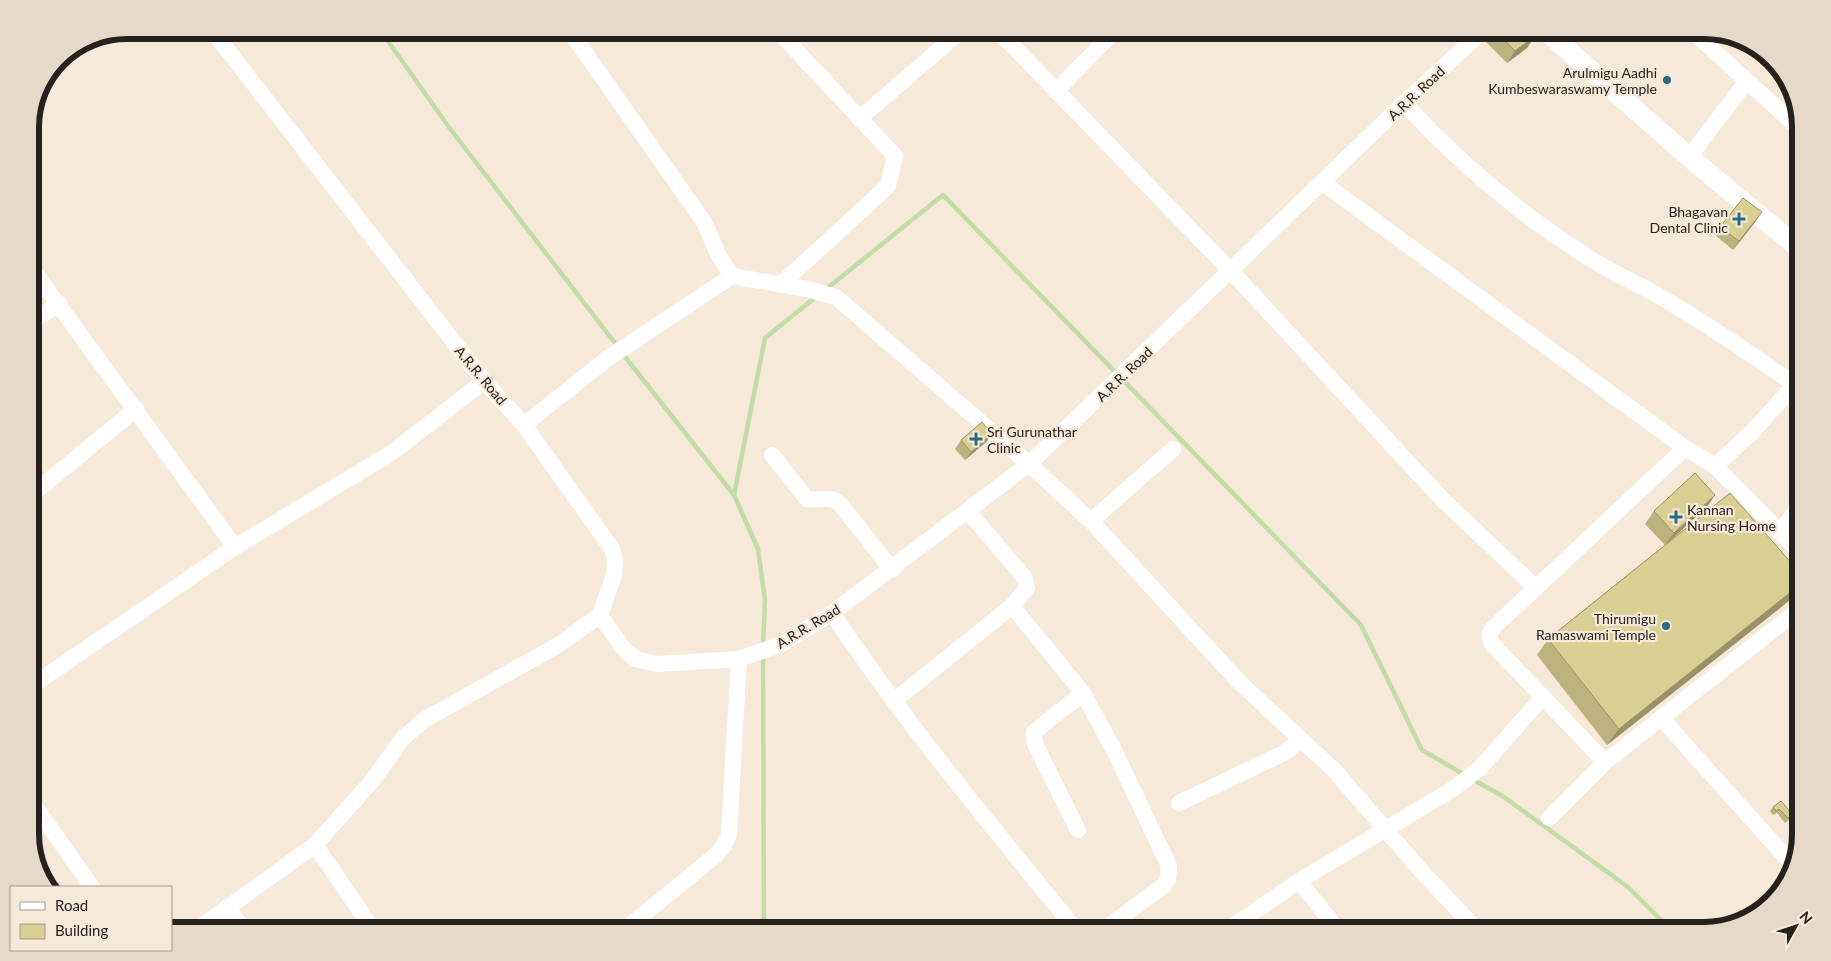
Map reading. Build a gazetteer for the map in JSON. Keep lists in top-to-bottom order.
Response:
{
  "streets": {
    "street": ["A.R.R. Road"]
  },
  "places": {
    "other": ["Arulmigu Aadhi Kumbeswaraswamy Temple", "Thirumigu Ramaswami Temple"],
    "health": ["Bhagavan Dental Clinic", "Sri Gurunathar Clinic", "Kannan Nursing Home"]
  },
  "legend": ["Road", "Building"],
  "north": "top right"
}
